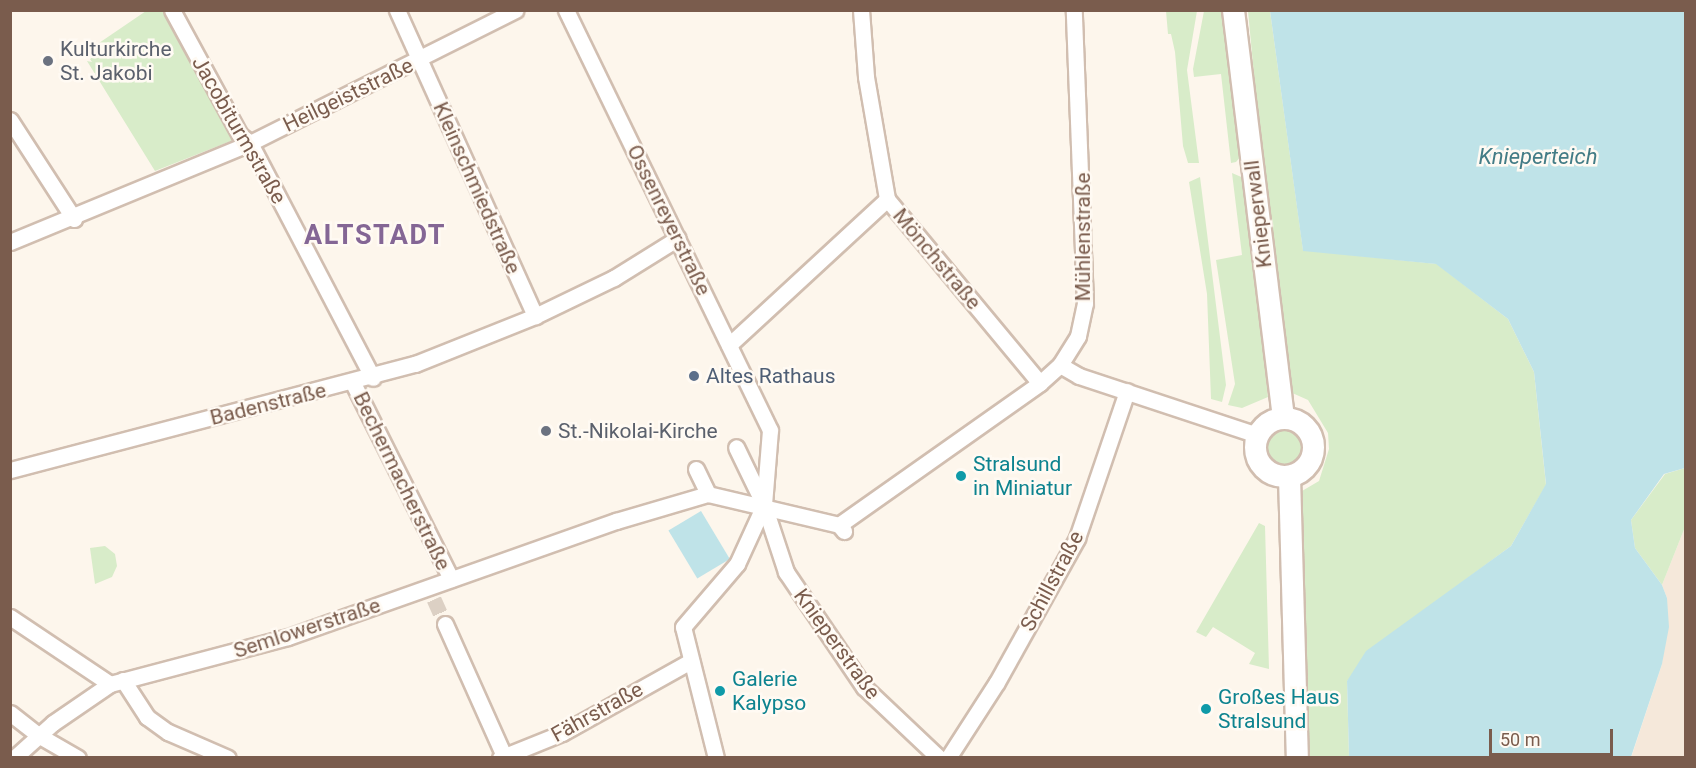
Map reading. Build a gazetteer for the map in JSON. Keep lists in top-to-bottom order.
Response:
{
  "streets": {
    "street": [
      "Heilgeiststraße",
      "Jacobiturmstraße",
      "Kleinschmiedstraße",
      "Knieperwall",
      "Ossenreyerstraße",
      "Mühlenstraße",
      "Mönchstraße",
      "Badenstraße",
      "Bechermacherstraße",
      "Schillstraße",
      "Semlowerstraße",
      "Knieperstraße",
      "Fährstraße"
    ]
  },
  "crossings": [
    ["Heilgeiststraße", "Jacobiturmstraße"],
    ["Heilgeiststraße", "Kleinschmiedstraße"],
    ["Jacobiturmstraße", "Badenstraße"],
    ["Kleinschmiedstraße", "Badenstraße"],
    ["Ossenreyerstraße", "Mühlenstraße"],
    ["Ossenreyerstraße", "Badenstraße"],
    ["Ossenreyerstraße", "Knieperstraße"],
    ["Mühlenstraße", "Mönchstraße"],
    ["Mühlenstraße", "Knieperstraße"],
    ["Badenstraße", "Bechermacherstraße"],
    ["Bechermacherstraße", "Semlowerstraße"]
  ],
  "districts": ["ALTSTADT"],
  "water": ["Knieperteich"],
  "places": [
    "Kulturkirche St. Jakobi",
    "Altes Rathaus",
    "St.-Nikolai-Kirche",
    "Stralsund in Miniatur",
    "Galerie Kalypso",
    "Großes Haus Stralsund"
  ],
  "scale_bar": "50 m"
}
